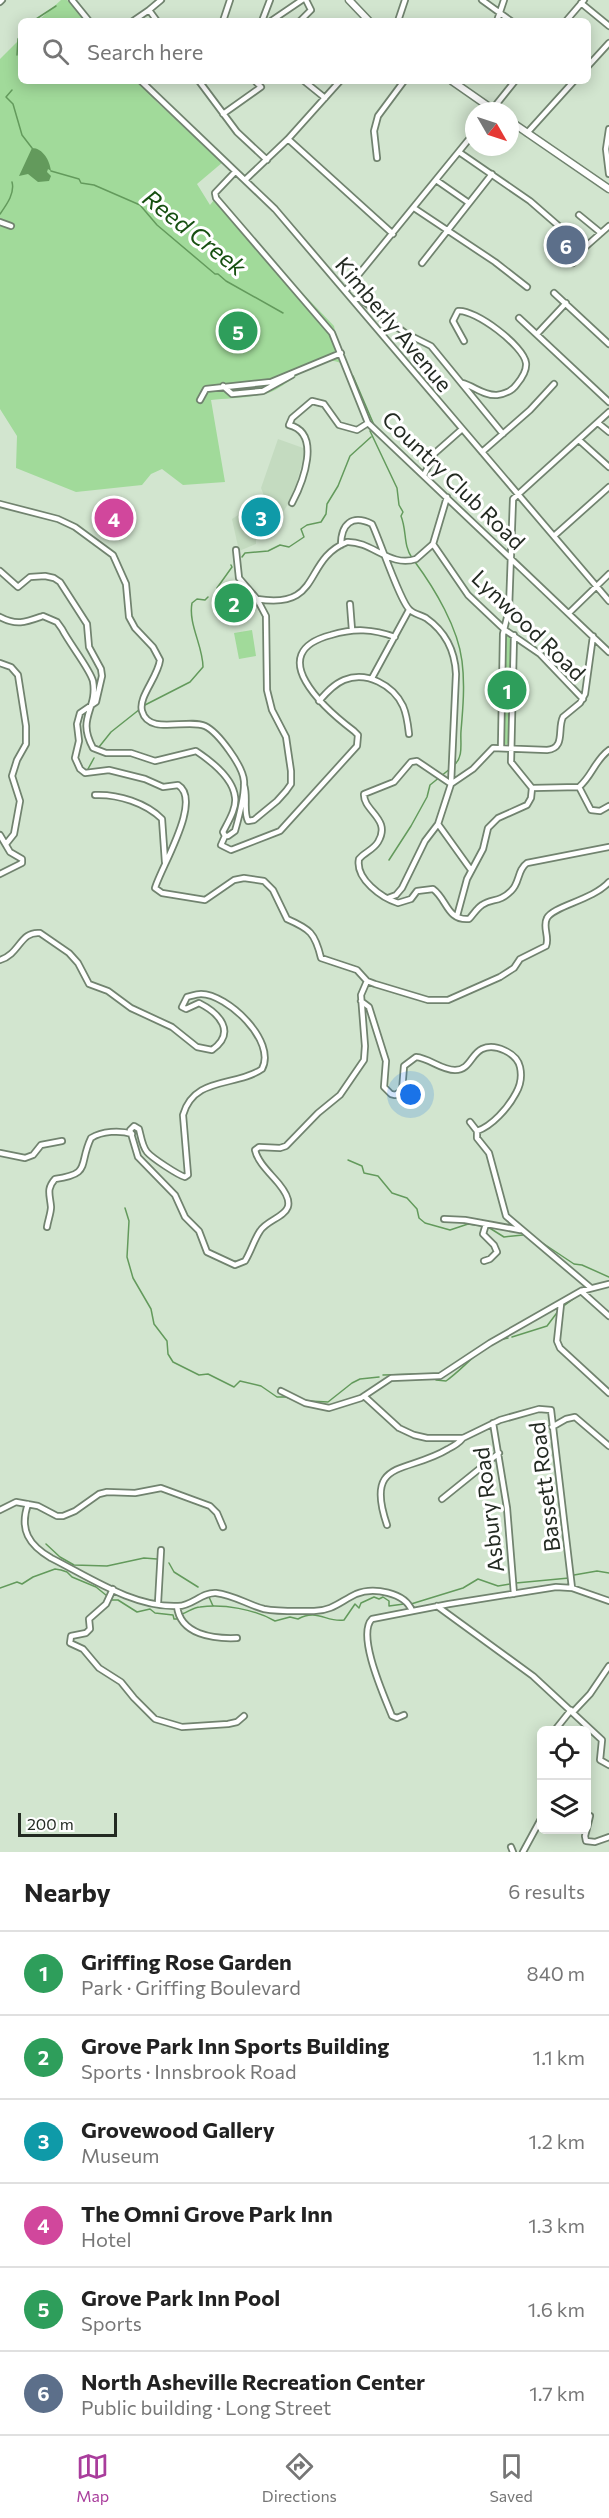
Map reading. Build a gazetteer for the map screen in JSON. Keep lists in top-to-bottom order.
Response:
{
  "streets": {
    "street": [
      "Kimberly Avenue",
      "Country Club Road",
      "Lynwood Road",
      "Bassett Road",
      "Asbury Road"
    ]
  },
  "crossings": [
    ["Kimberly Avenue", "Country Club Road"],
    ["Bassett Road", "Asbury Road"]
  ],
  "water": ["Reed Creek"],
  "scale_bar": "200 m",
  "north": "bottom right",
  "page": {
    "search": "Search here",
    "pins": [
      "6",
      "5",
      "3",
      "4",
      "2",
      "1"
    ],
    "scale": "200 m",
    "heading": ["Nearby", "6 results"],
    "list": [
      {
        "mark": "1",
        "name": "Griffing Rose Garden",
        "note": "Park · Griffing Boulevard",
        "value": "840 m"
      },
      {
        "mark": "2",
        "name": "Grove Park Inn Sports Building",
        "note": "Sports · Innsbrook Road",
        "value": "1.1 km"
      },
      {
        "mark": "3",
        "name": "Grovewood Gallery",
        "note": "Museum",
        "value": "1.2 km"
      },
      {
        "mark": "4",
        "name": "The Omni Grove Park Inn",
        "note": "Hotel",
        "value": "1.3 km"
      },
      {
        "mark": "5",
        "name": "Grove Park Inn Pool",
        "note": "Sports",
        "value": "1.6 km"
      },
      {
        "mark": "6",
        "name": "North Asheville Recreation Center",
        "note": "Public building · Long Street",
        "value": "1.7 km"
      }
    ],
    "nav": ["Map", "Directions", "Saved"]
  }
}
